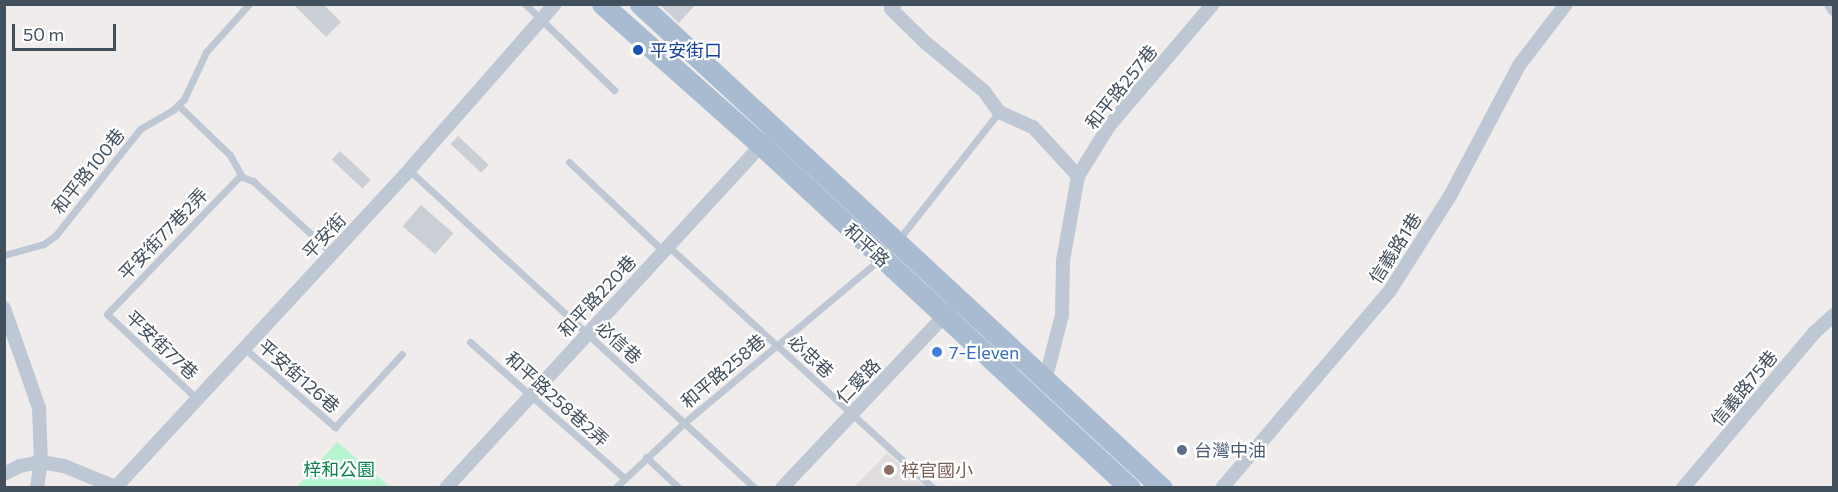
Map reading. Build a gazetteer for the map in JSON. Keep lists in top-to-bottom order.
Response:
{
  "streets": {
    "main road": ["和平路"],
    "street": [
      "和平路257巷",
      "平安街",
      "信義路1巷",
      "和平路220巷",
      "仁愛路",
      "信義路75巷"
    ],
    "lane": [
      "和平路100巷",
      "平安街77巷2弄",
      "必信巷",
      "平安街77巷",
      "必忠巷",
      "和平路258巷",
      "平安街126巷",
      "和平路258巷2弄"
    ]
  },
  "crossings": [
    ["和平路257巷", "和平路"],
    ["平安街77巷2弄", "平安街77巷"],
    ["平安街", "必信巷"],
    ["平安街", "平安街77巷"],
    ["平安街", "平安街126巷"],
    ["和平路", "和平路220巷"],
    ["和平路", "和平路258巷"],
    ["和平路", "仁愛路"],
    ["和平路220巷", "必信巷"],
    ["和平路220巷", "必忠巷"],
    ["和平路220巷", "和平路258巷2弄"],
    ["必信巷", "和平路258巷"],
    ["必忠巷", "和平路258巷"],
    ["必忠巷", "仁愛路"],
    ["和平路258巷", "和平路258巷2弄"]
  ],
  "parks": ["梓和公園"],
  "places": [
    "平安街口",
    "7-Eleven",
    "台灣中油",
    "梓官國小"
  ],
  "scale_bar": "50 m"
}
